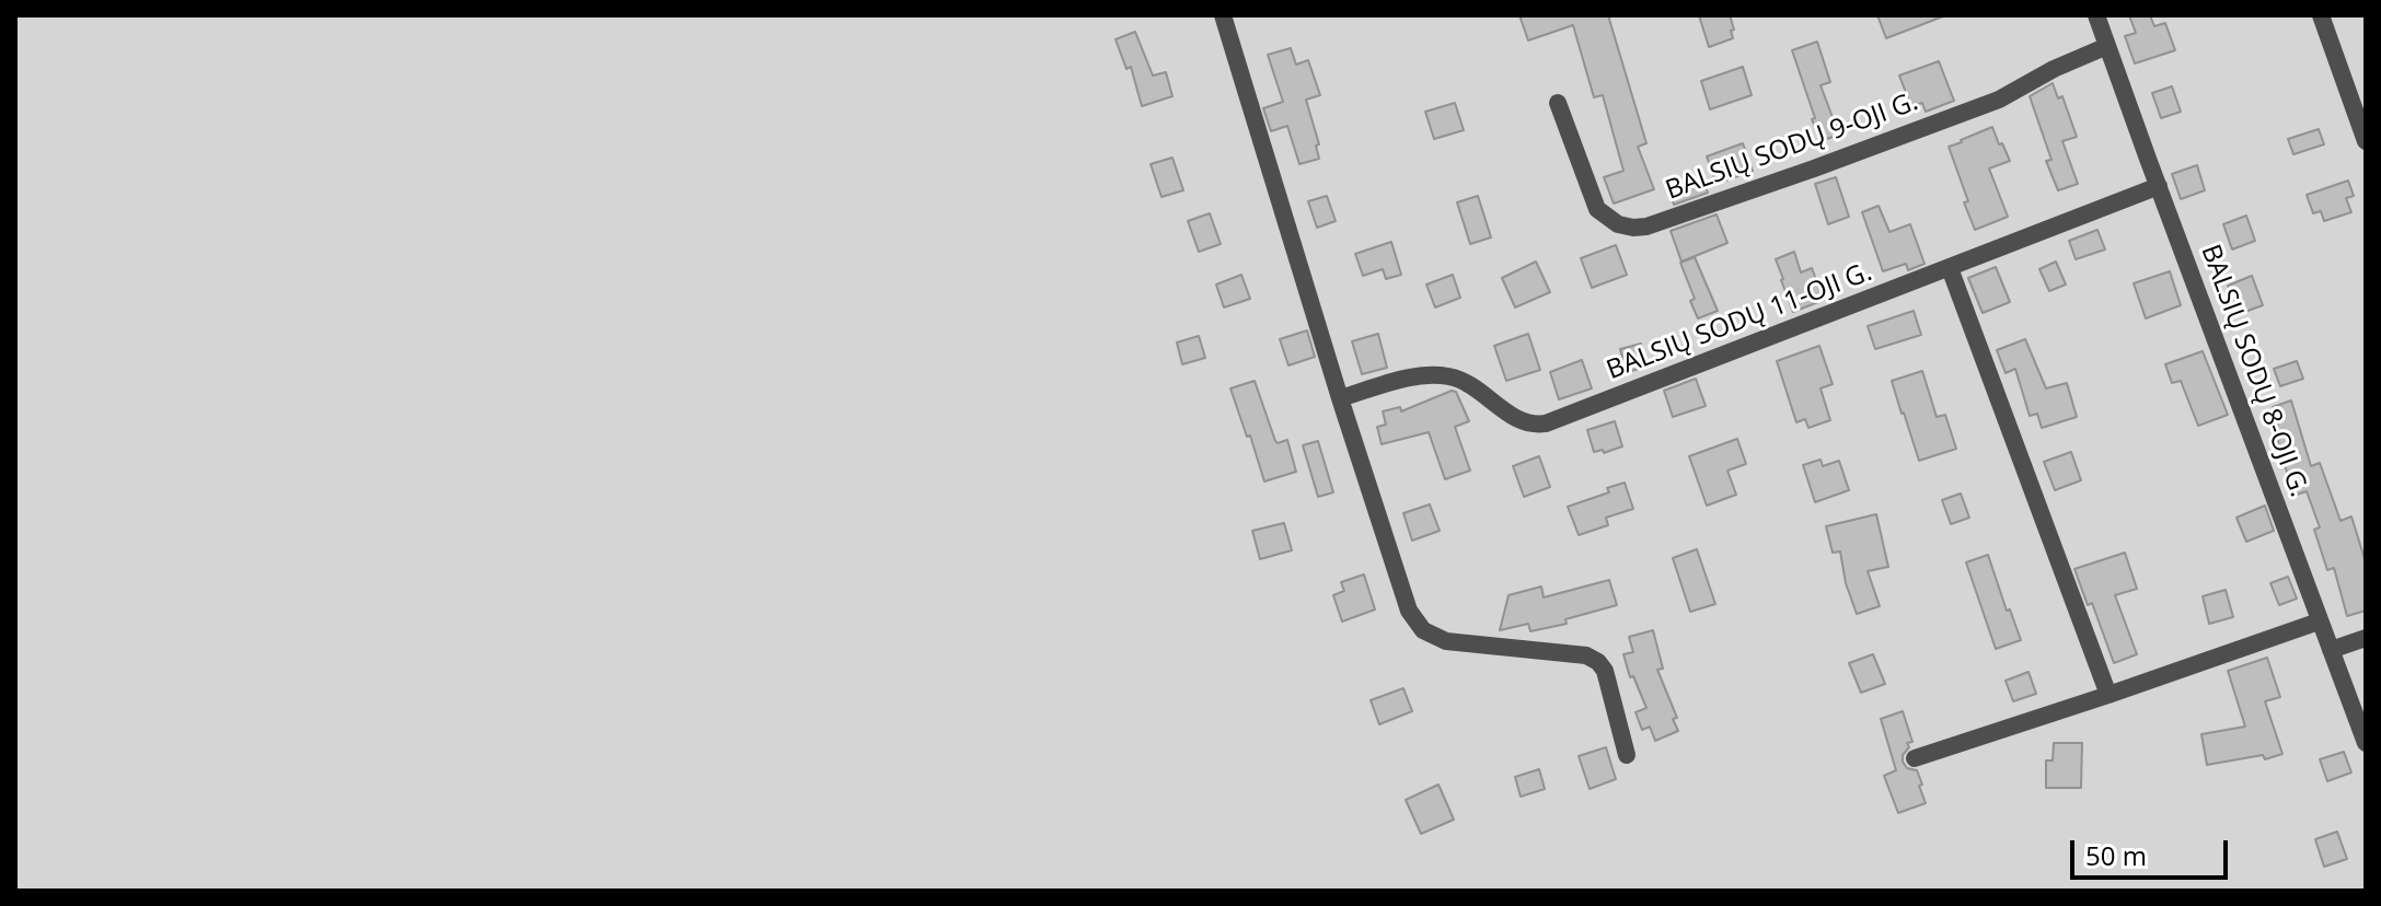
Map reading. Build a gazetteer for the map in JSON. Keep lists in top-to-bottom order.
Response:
{
  "streets": {
    "street": ["BALSIŲ SODŲ 9-OJI G.", "BALSIŲ SODŲ 11-OJI G.", "BALSIŲ SODŲ 8-OJI G."]
  },
  "crossings": [
    ["BALSIŲ SODŲ 9-OJI G.", "BALSIŲ SODŲ 8-OJI G."],
    ["BALSIŲ SODŲ 11-OJI G.", "BALSIŲ SODŲ 8-OJI G."]
  ],
  "scale_bar": "50 m"
}
